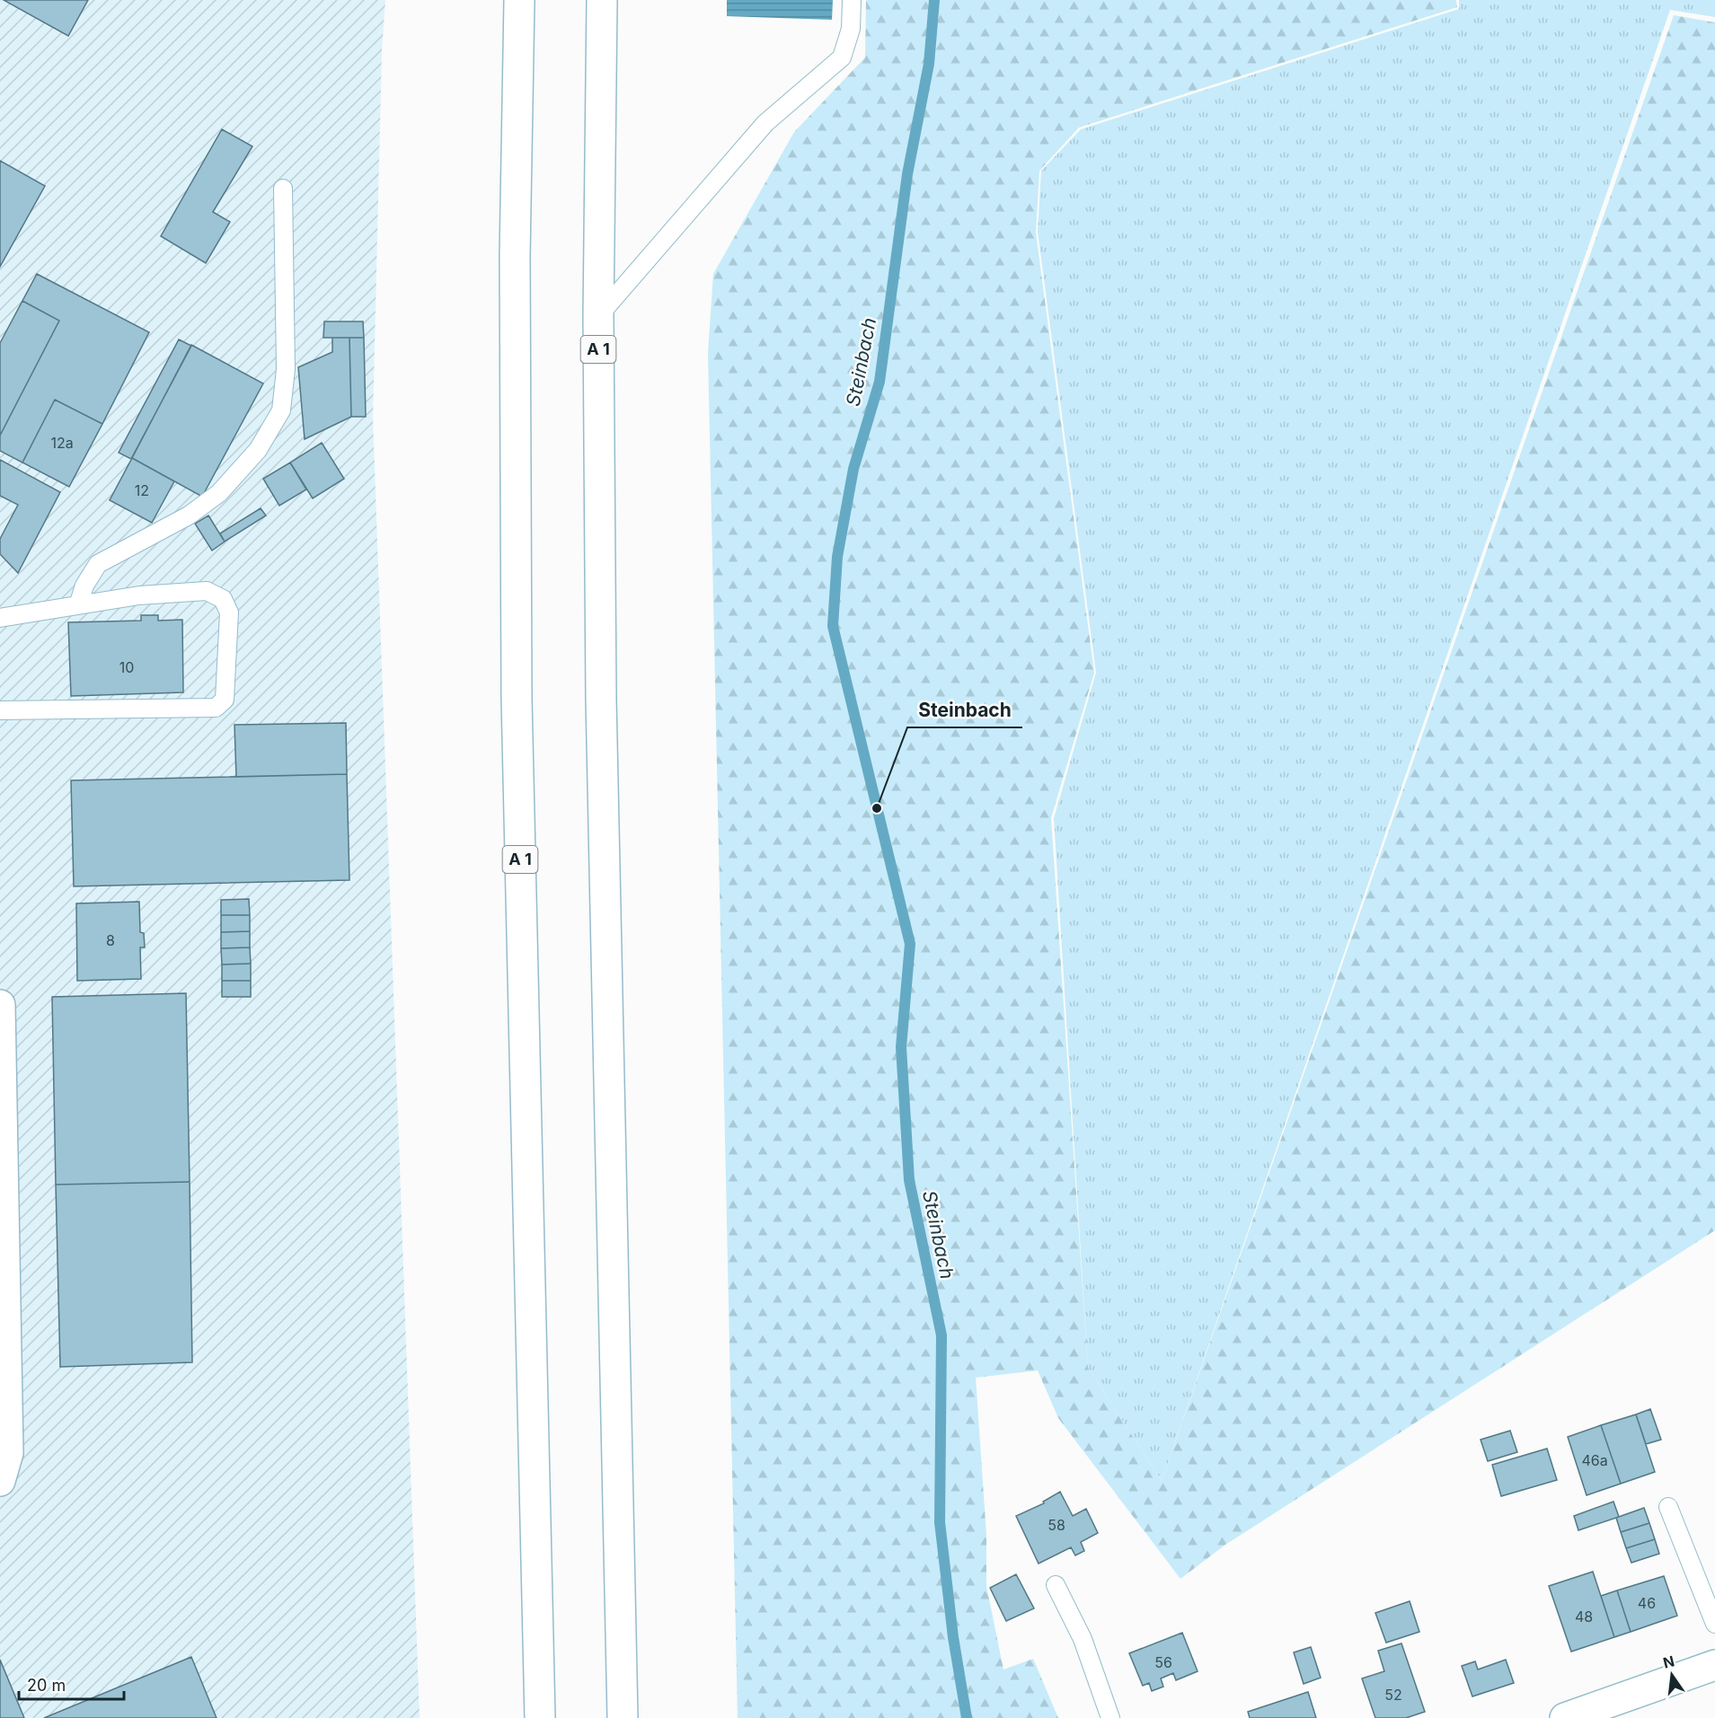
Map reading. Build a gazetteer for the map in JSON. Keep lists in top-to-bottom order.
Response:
{
  "streets": {
    "main road": ["A 1"]
  },
  "water": ["Steinbach"],
  "places": ["Steinbach"],
  "house_numbers": [
    "12a",
    "12",
    "10",
    "8",
    "46a",
    "58",
    "46",
    "48",
    "56",
    "52"
  ],
  "scale_bar": "20 m",
  "north": "top"
}
